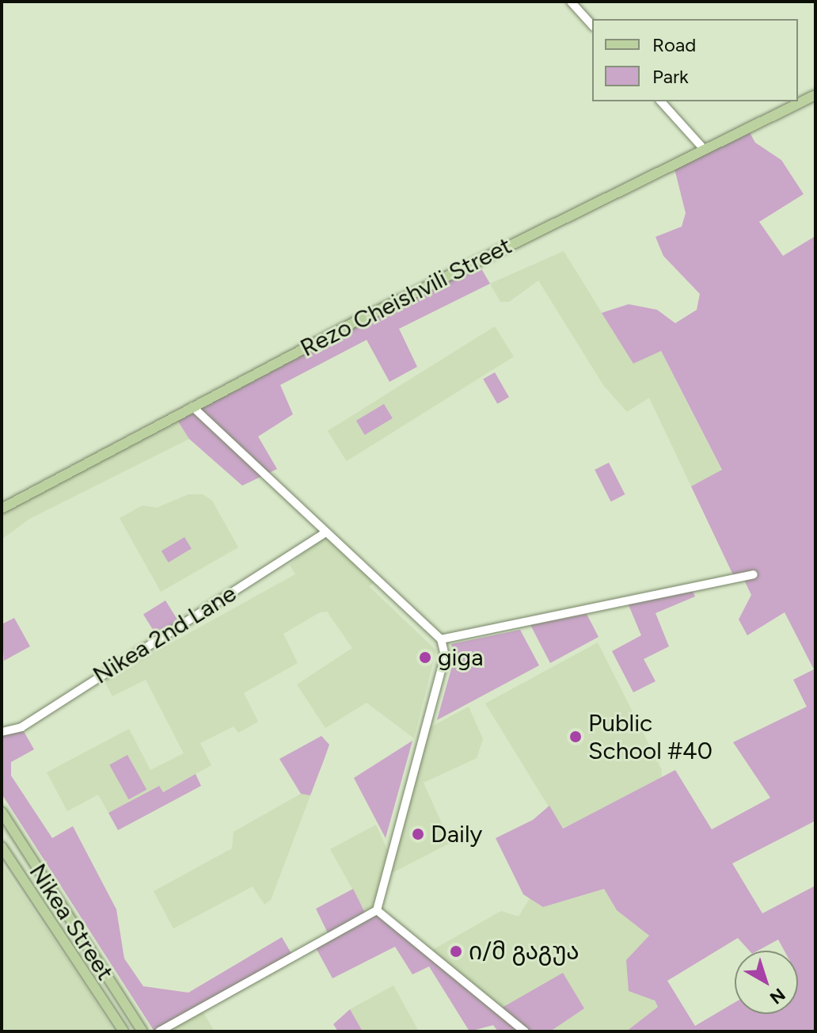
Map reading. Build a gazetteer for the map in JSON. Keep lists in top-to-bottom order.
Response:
{
  "streets": {
    "main road": ["Rezo Cheishvili Street", "Nikea Street"],
    "street": ["Nikea 2nd Lane"]
  },
  "places": [
    "giga",
    "Public School #40",
    "Daily",
    "ი/მ გაგუა"
  ],
  "legend": ["Road", "Park"],
  "north": "bottom right"
}
